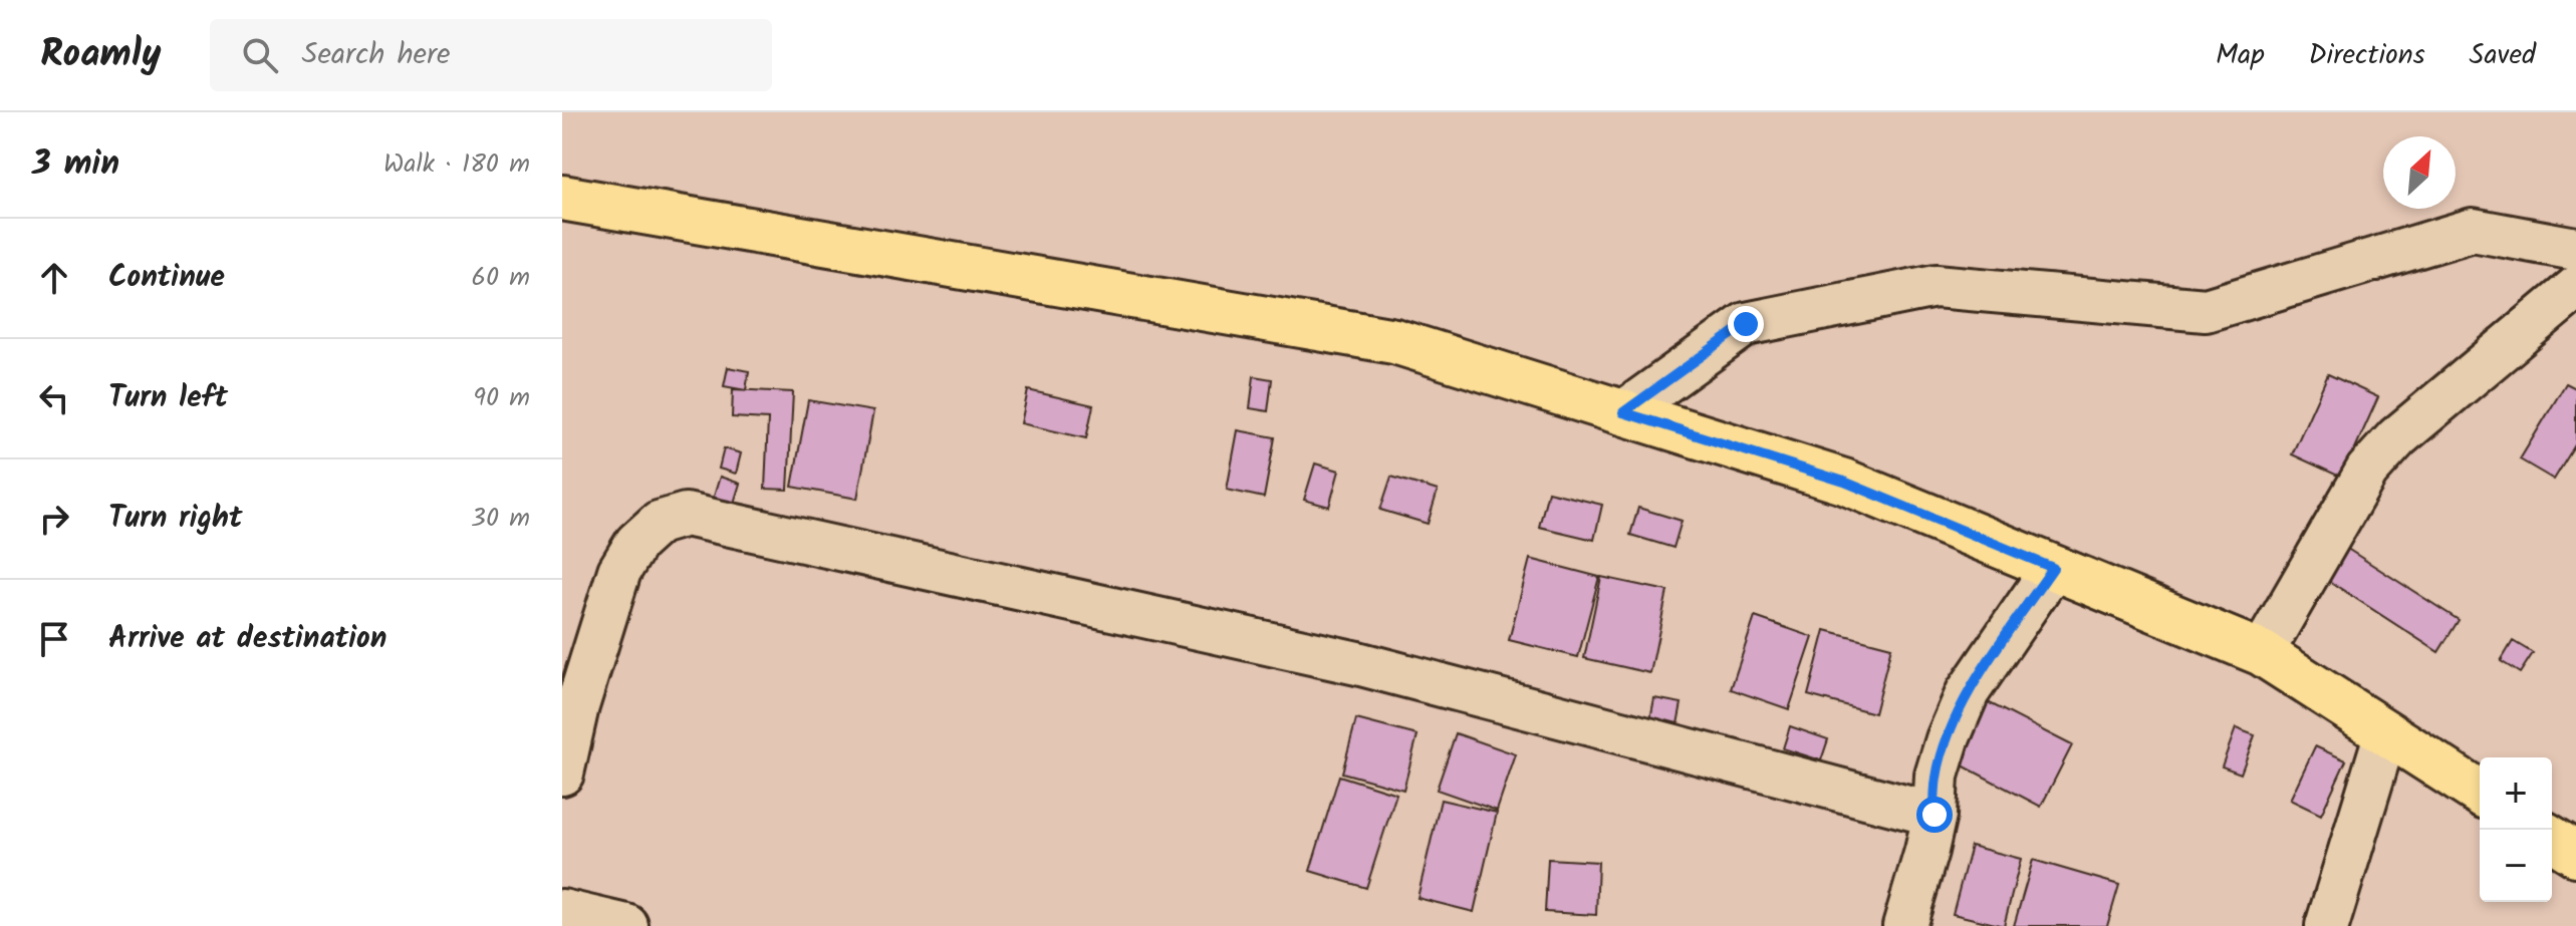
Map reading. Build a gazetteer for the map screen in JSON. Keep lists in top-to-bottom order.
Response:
{
  "north": "top right",
  "page": {
    "header": "Roamly",
    "search": "Search here",
    "nav": ["Map", "Directions", "Saved"],
    "heading": ["3 min", "Walk · 180 m"],
    "list": [
      ["Continue", "60 m"],
      ["Turn left", "90 m"],
      ["Turn right", "30 m"],
      "Arrive at destination"
    ],
    "map_buttons": ["+", "−"]
  }
}
